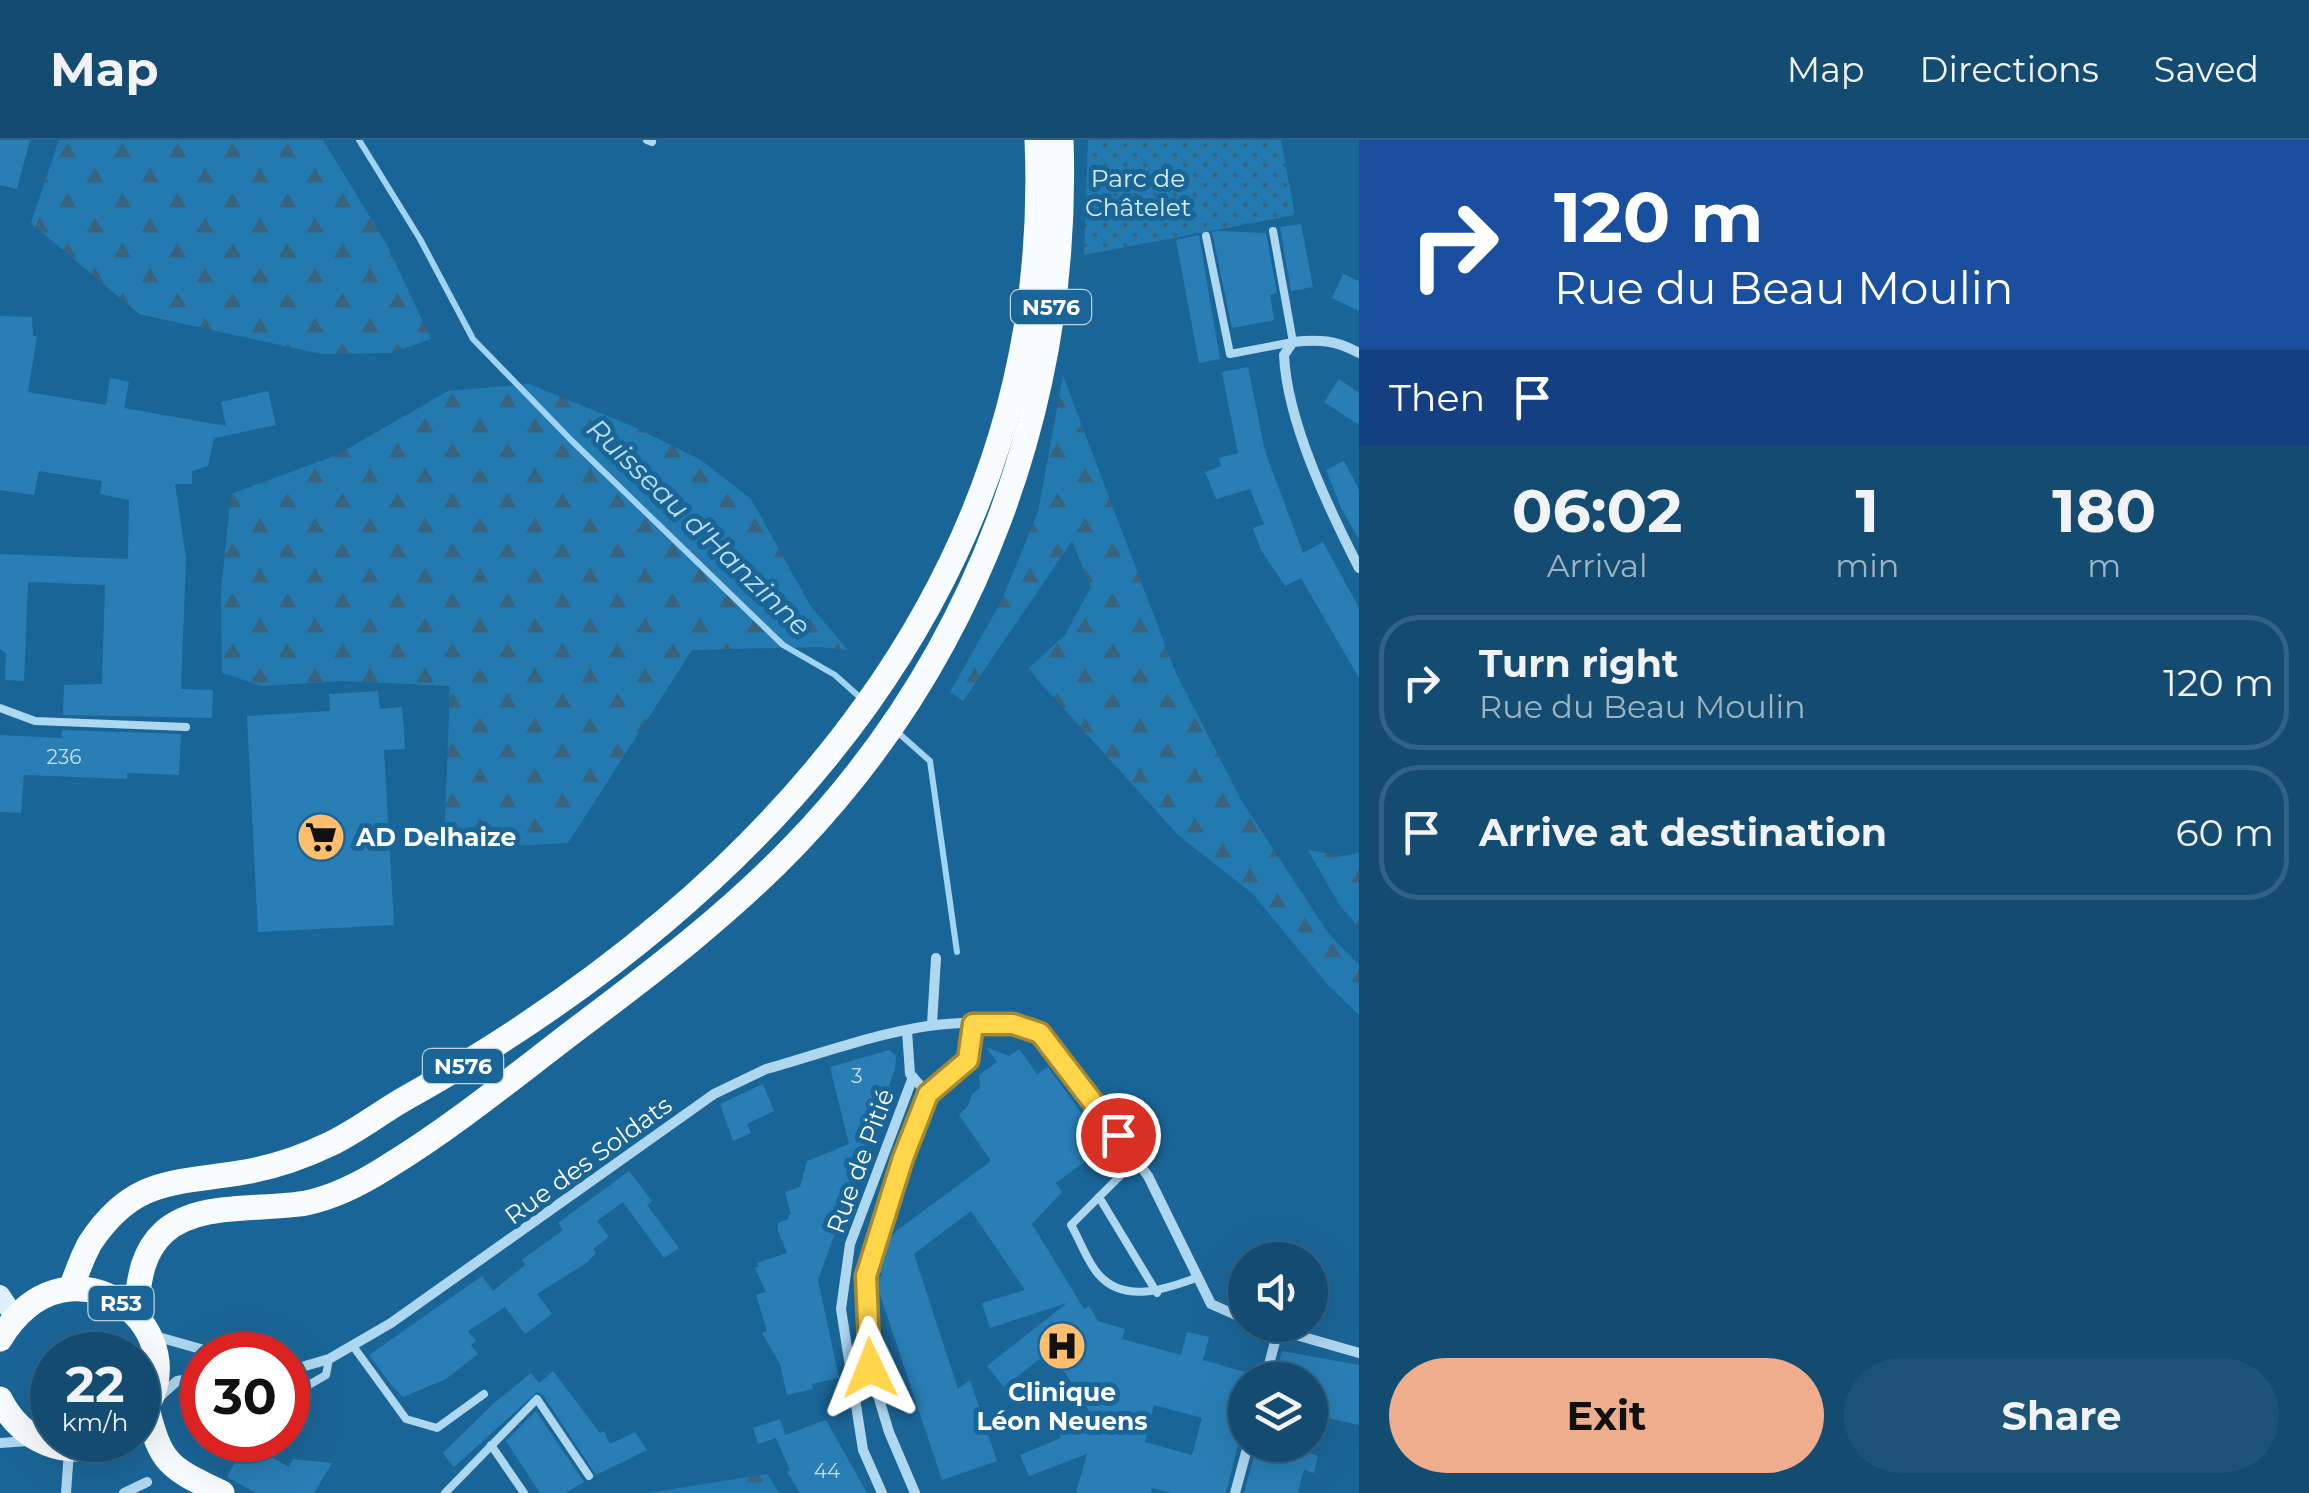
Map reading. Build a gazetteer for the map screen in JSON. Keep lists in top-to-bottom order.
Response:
{
  "streets": {
    "main road": ["N576", "R53"],
    "street": ["Rue des Soldats", "Rue de Pitié"]
  },
  "crossings": [
    ["N576", "R53"]
  ],
  "water": ["Ruisseau d'Hanzinne"],
  "parks": ["Parc de Châtelet"],
  "places": {
    "supermarket": ["AD Delhaize"],
    "hospital": ["Clinique Léon Neuens"]
  },
  "house_numbers": ["236", "3", "44"],
  "page": {
    "header": "Map",
    "nav": ["Map", "Directions", "Saved"],
    "turn": ["120 m", "Rue du Beau Moulin"],
    "then": "Then",
    "eta": [
      "06:02",
      "Arrival",
      "1",
      "min",
      "180",
      "m"
    ],
    "list": [
      {
        "name": "Turn right",
        "note": "Rue du Beau Moulin",
        "value": "120 m"
      },
      {
        "name": "Arrive at destination",
        "value": "60 m"
      }
    ],
    "speed": "22 km/h",
    "limit": "30",
    "buttons": ["Exit", "Share"]
  }
}
